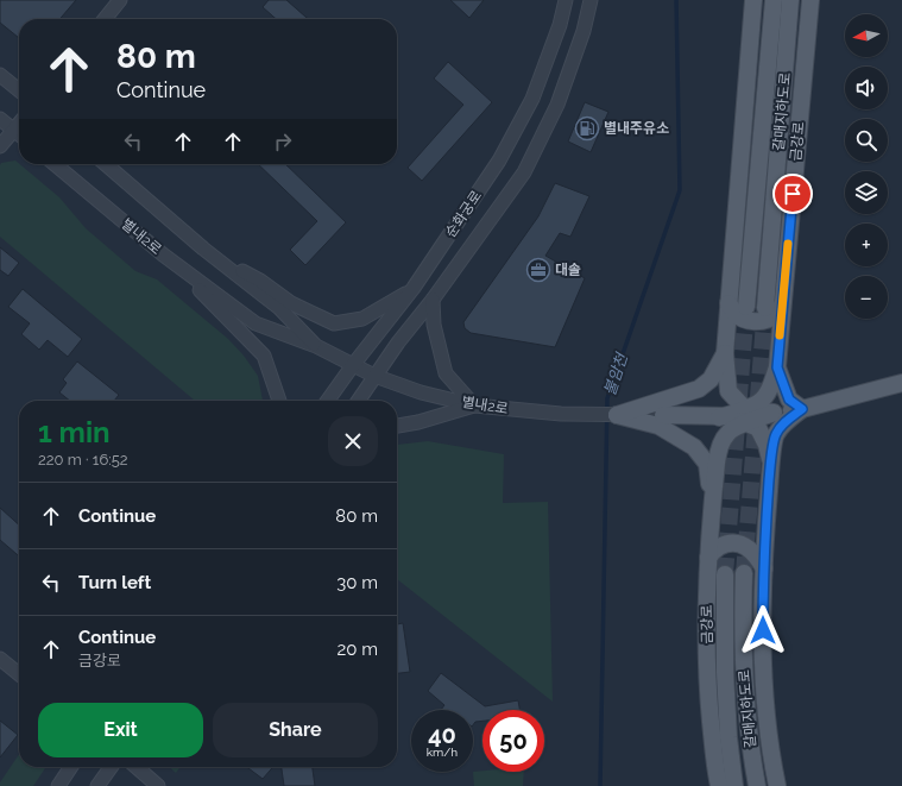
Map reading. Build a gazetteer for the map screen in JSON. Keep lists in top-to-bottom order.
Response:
{
  "streets": {
    "main road": ["갈매지하도로", "금강로"],
    "street": ["순화궁로", "별내2로"]
  },
  "crossings": [
    ["순화궁로", "별내2로"]
  ],
  "water": ["불암천"],
  "places": {
    "fuel station": ["별내주유소"],
    "office": ["대솔"]
  },
  "north": "left",
  "page": {
    "map_buttons": ["+", "−"],
    "turn": ["80 m", "Continue"],
    "heading": ["1 min", "220 m · 16:52"],
    "list": [
      {
        "name": "Continue",
        "value": "80 m"
      },
      {
        "name": "Turn left",
        "value": "30 m"
      },
      {
        "name": "Continue",
        "note": "금강로",
        "value": "20 m"
      }
    ],
    "buttons": ["Exit", "Share"],
    "speed": "40 km/h",
    "limit": "50"
  }
}
